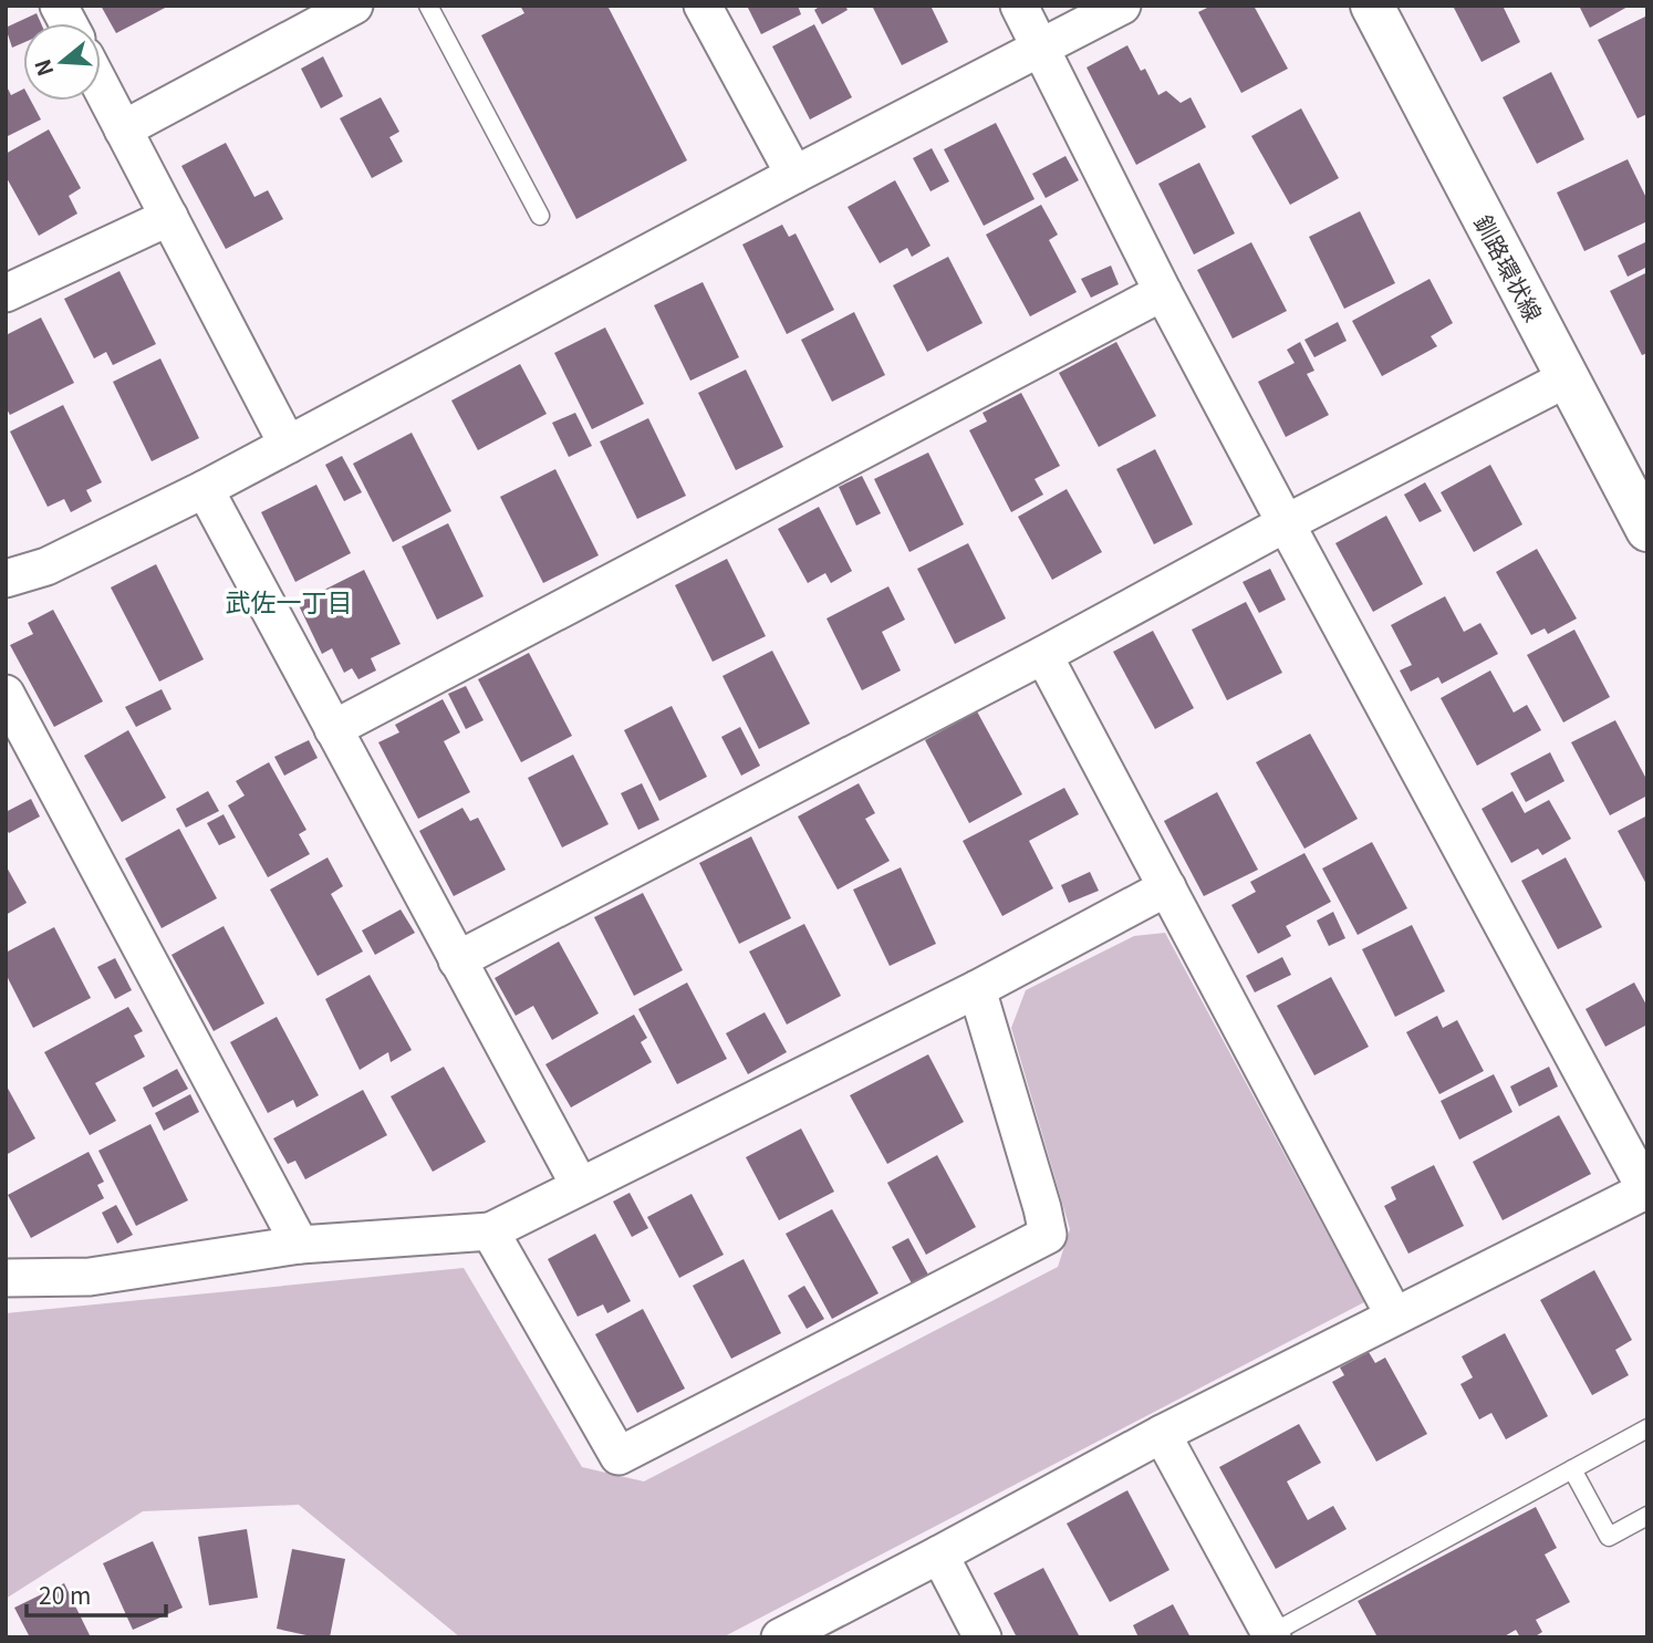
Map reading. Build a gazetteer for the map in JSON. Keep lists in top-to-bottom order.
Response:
{
  "streets": {
    "street": ["釧路環状線"]
  },
  "districts": ["武佐一丁目"],
  "scale_bar": "20 m",
  "north": "left"
}
